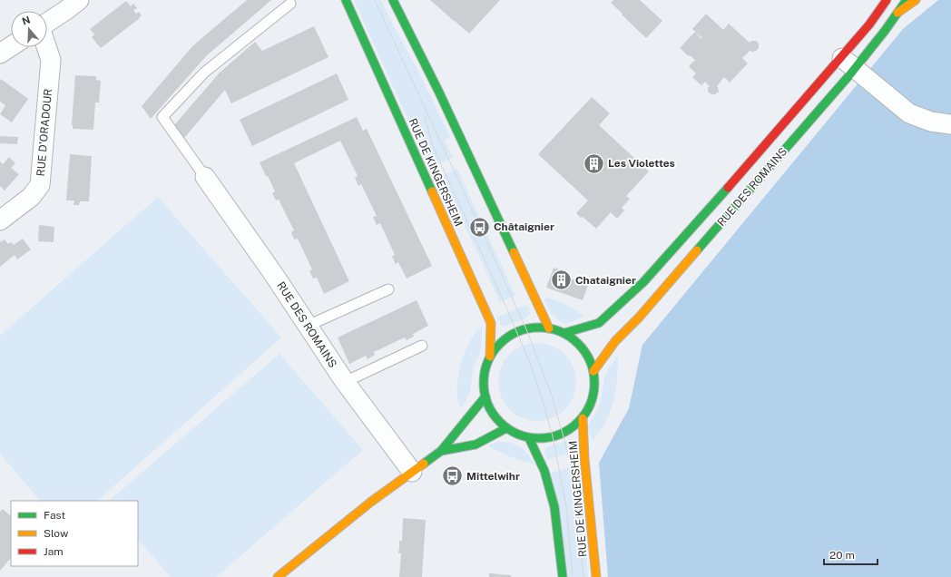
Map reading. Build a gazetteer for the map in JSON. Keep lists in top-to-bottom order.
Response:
{
  "streets": {
    "main road": ["RUE DE KINGERSHEIM", "RUE DES ROMAINS"],
    "street": ["RUE D'ORADOUR"]
  },
  "crossings": [
    ["RUE DE KINGERSHEIM", "RUE DES ROMAINS"]
  ],
  "places": {
    "building": ["Les Violettes", "Chataignier"],
    "bus stop": ["Châtaignier", "Mittelwihr"]
  },
  "legend": ["Fast", "Slow", "Jam"],
  "scale_bar": "20 m",
  "north": "top"
}
